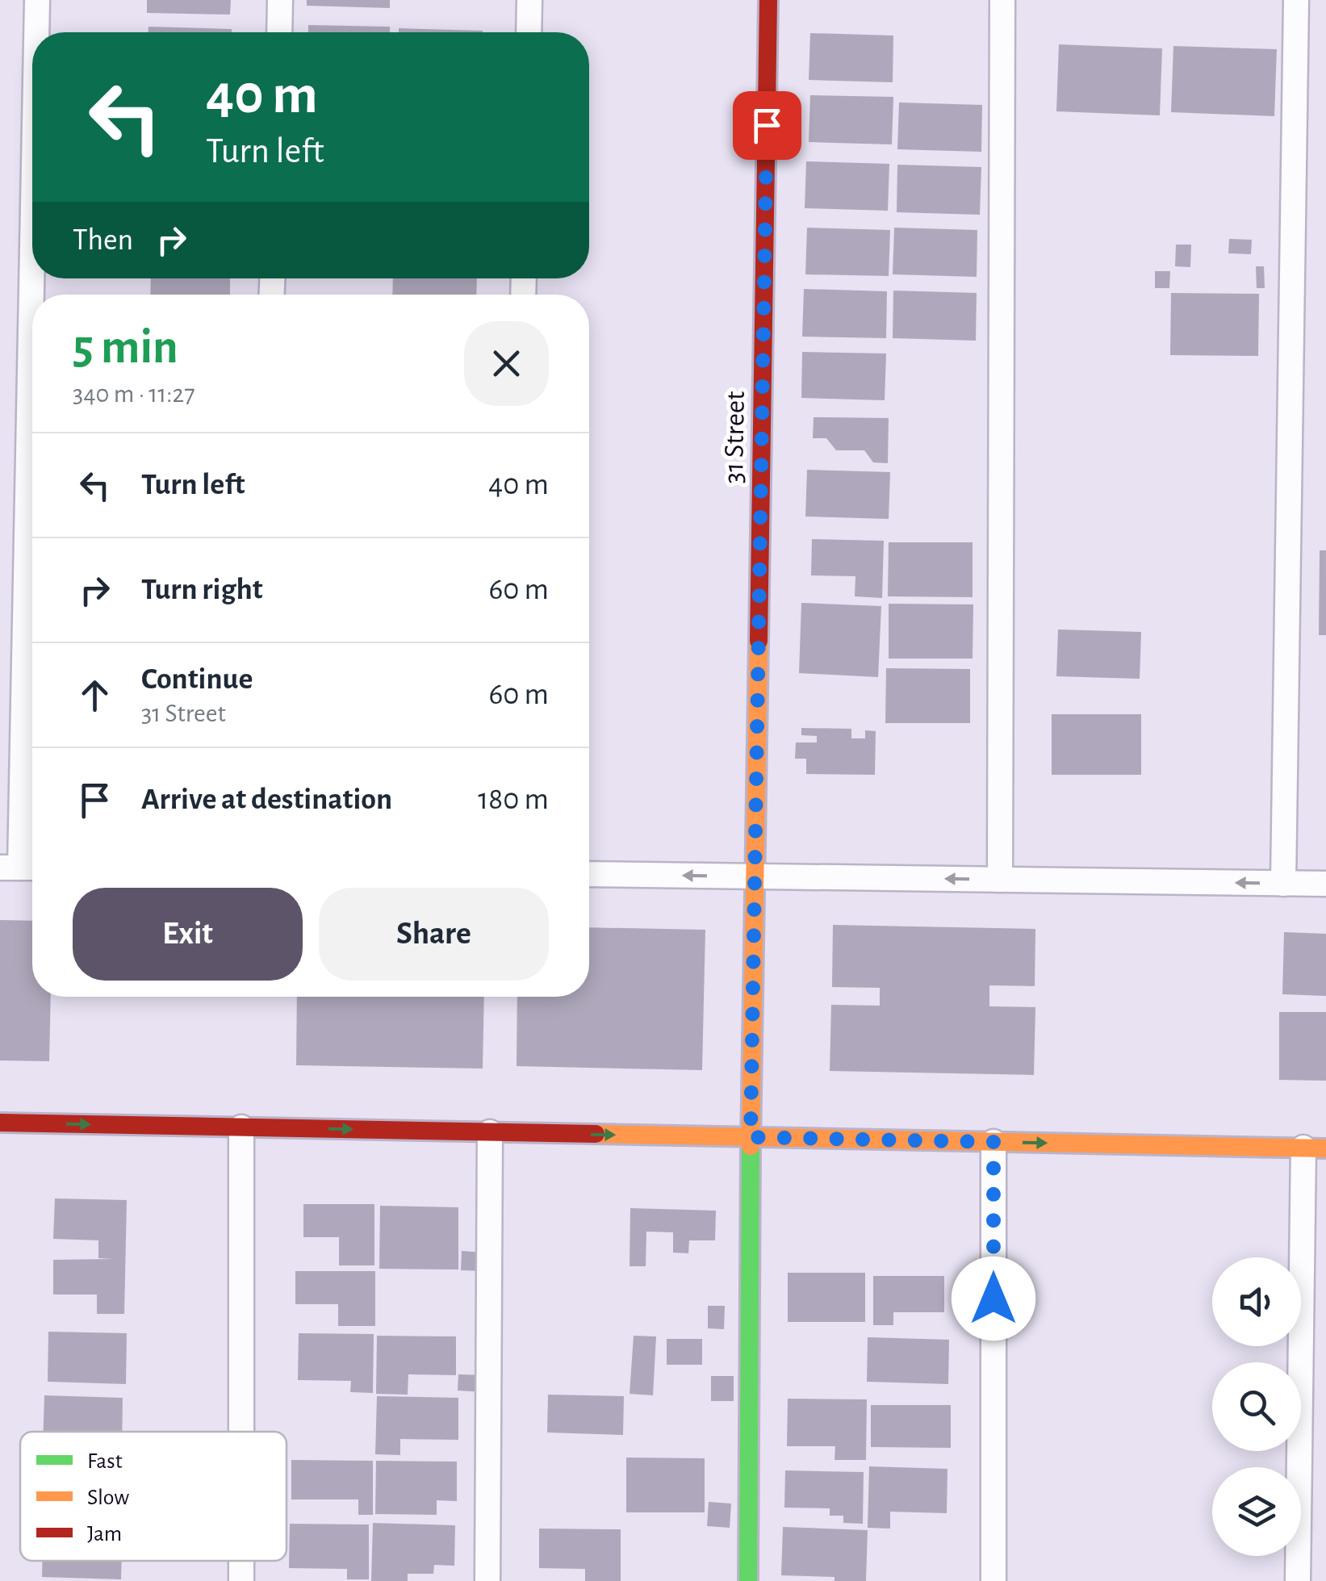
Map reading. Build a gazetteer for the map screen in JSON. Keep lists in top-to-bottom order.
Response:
{
  "streets": {
    "street": ["31 Street"]
  },
  "legend": ["Fast", "Slow", "Jam"],
  "page": {
    "turn": ["40 m", "Turn left"],
    "then": "Then",
    "heading": ["5 min", "340 m · 11:27"],
    "list": [
      {
        "name": "Turn left",
        "value": "40 m"
      },
      {
        "name": "Turn right",
        "value": "60 m"
      },
      {
        "name": "Continue",
        "note": "31 Street",
        "value": "60 m"
      },
      {
        "name": "Arrive at destination",
        "value": "180 m"
      }
    ],
    "buttons": ["Exit", "Share"]
  }
}
